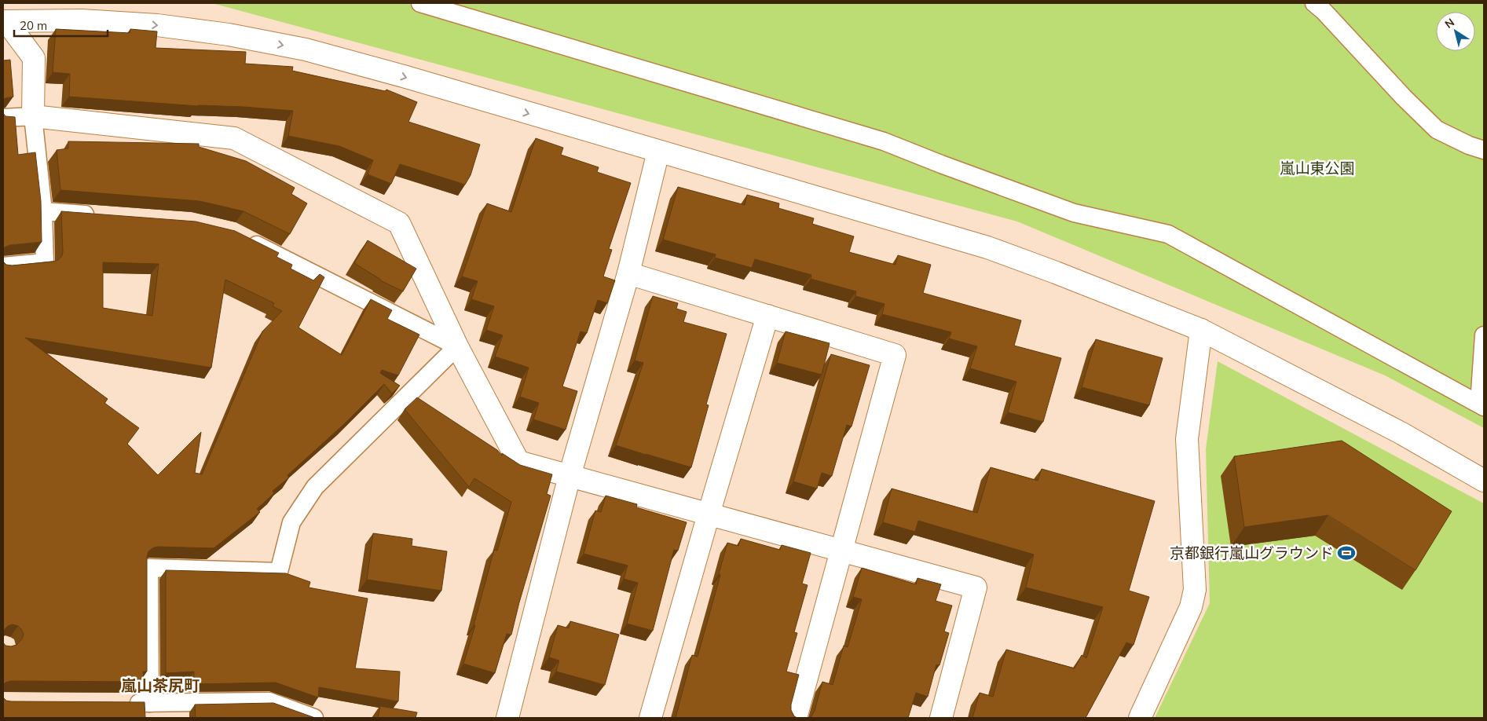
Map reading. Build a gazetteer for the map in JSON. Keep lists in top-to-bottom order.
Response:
{
  "districts": ["嵐山茶尻町"],
  "parks": ["嵐山東公園"],
  "places": {
    "sports": ["京都銀行嵐山グラウンド"]
  },
  "scale_bar": "20 m",
  "north": "top left"
}
